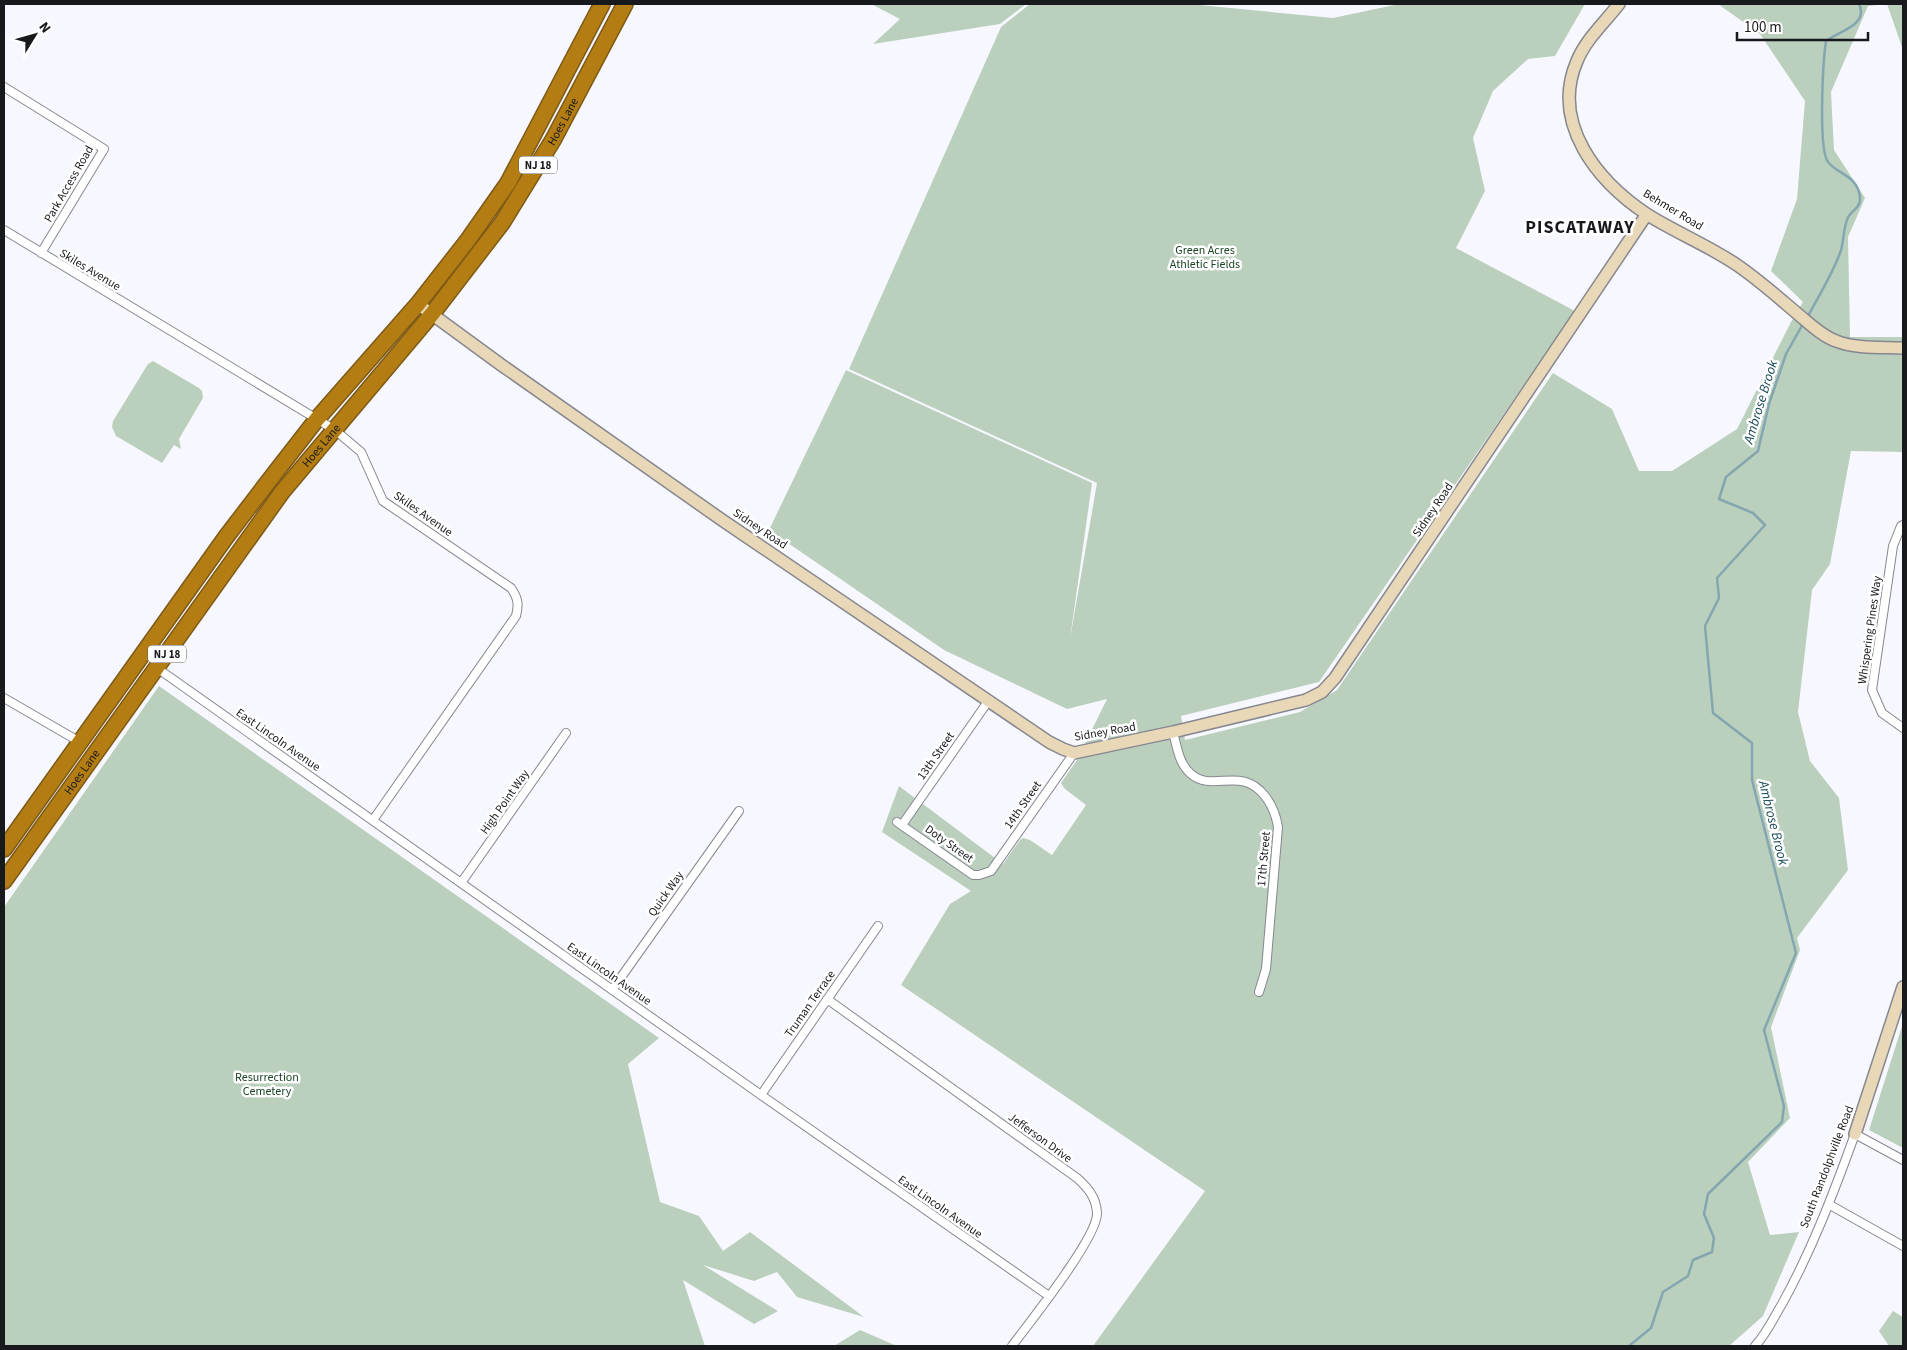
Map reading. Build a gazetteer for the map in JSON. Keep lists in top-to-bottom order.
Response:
{
  "streets": {
    "highway": ["Hoes Lane", "NJ 18"],
    "street": [
      "Park Access Road",
      "Behmer Road",
      "Skiles Avenue",
      "Sidney Road",
      "Whispering Pines Way",
      "East Lincoln Avenue",
      "13th Street",
      "High Point Way",
      "14th Street",
      "Doty Street",
      "17th Street",
      "Quick Way",
      "Truman Terrace",
      "Jefferson Drive",
      "South Randolphville Road"
    ]
  },
  "crossings": [
    ["Hoes Lane", "Skiles Avenue"],
    ["Hoes Lane", "Sidney Road"],
    ["Hoes Lane", "East Lincoln Avenue"],
    ["Park Access Road", "Skiles Avenue"],
    ["Behmer Road", "Sidney Road"],
    ["Skiles Avenue", "East Lincoln Avenue"],
    ["Sidney Road", "13th Street"],
    ["Sidney Road", "14th Street"],
    ["Sidney Road", "17th Street"],
    ["East Lincoln Avenue", "High Point Way"],
    ["East Lincoln Avenue", "Quick Way"],
    ["East Lincoln Avenue", "Truman Terrace"],
    ["East Lincoln Avenue", "Jefferson Drive"],
    ["13th Street", "Doty Street"],
    ["14th Street", "Doty Street"],
    ["Truman Terrace", "Jefferson Drive"]
  ],
  "districts": ["PISCATAWAY"],
  "water": ["Ambrose Brook"],
  "parks": ["Green Acres Athletic Fields", "Resurrection Cemetery"],
  "scale_bar": "100 m",
  "north": "top right"
}
